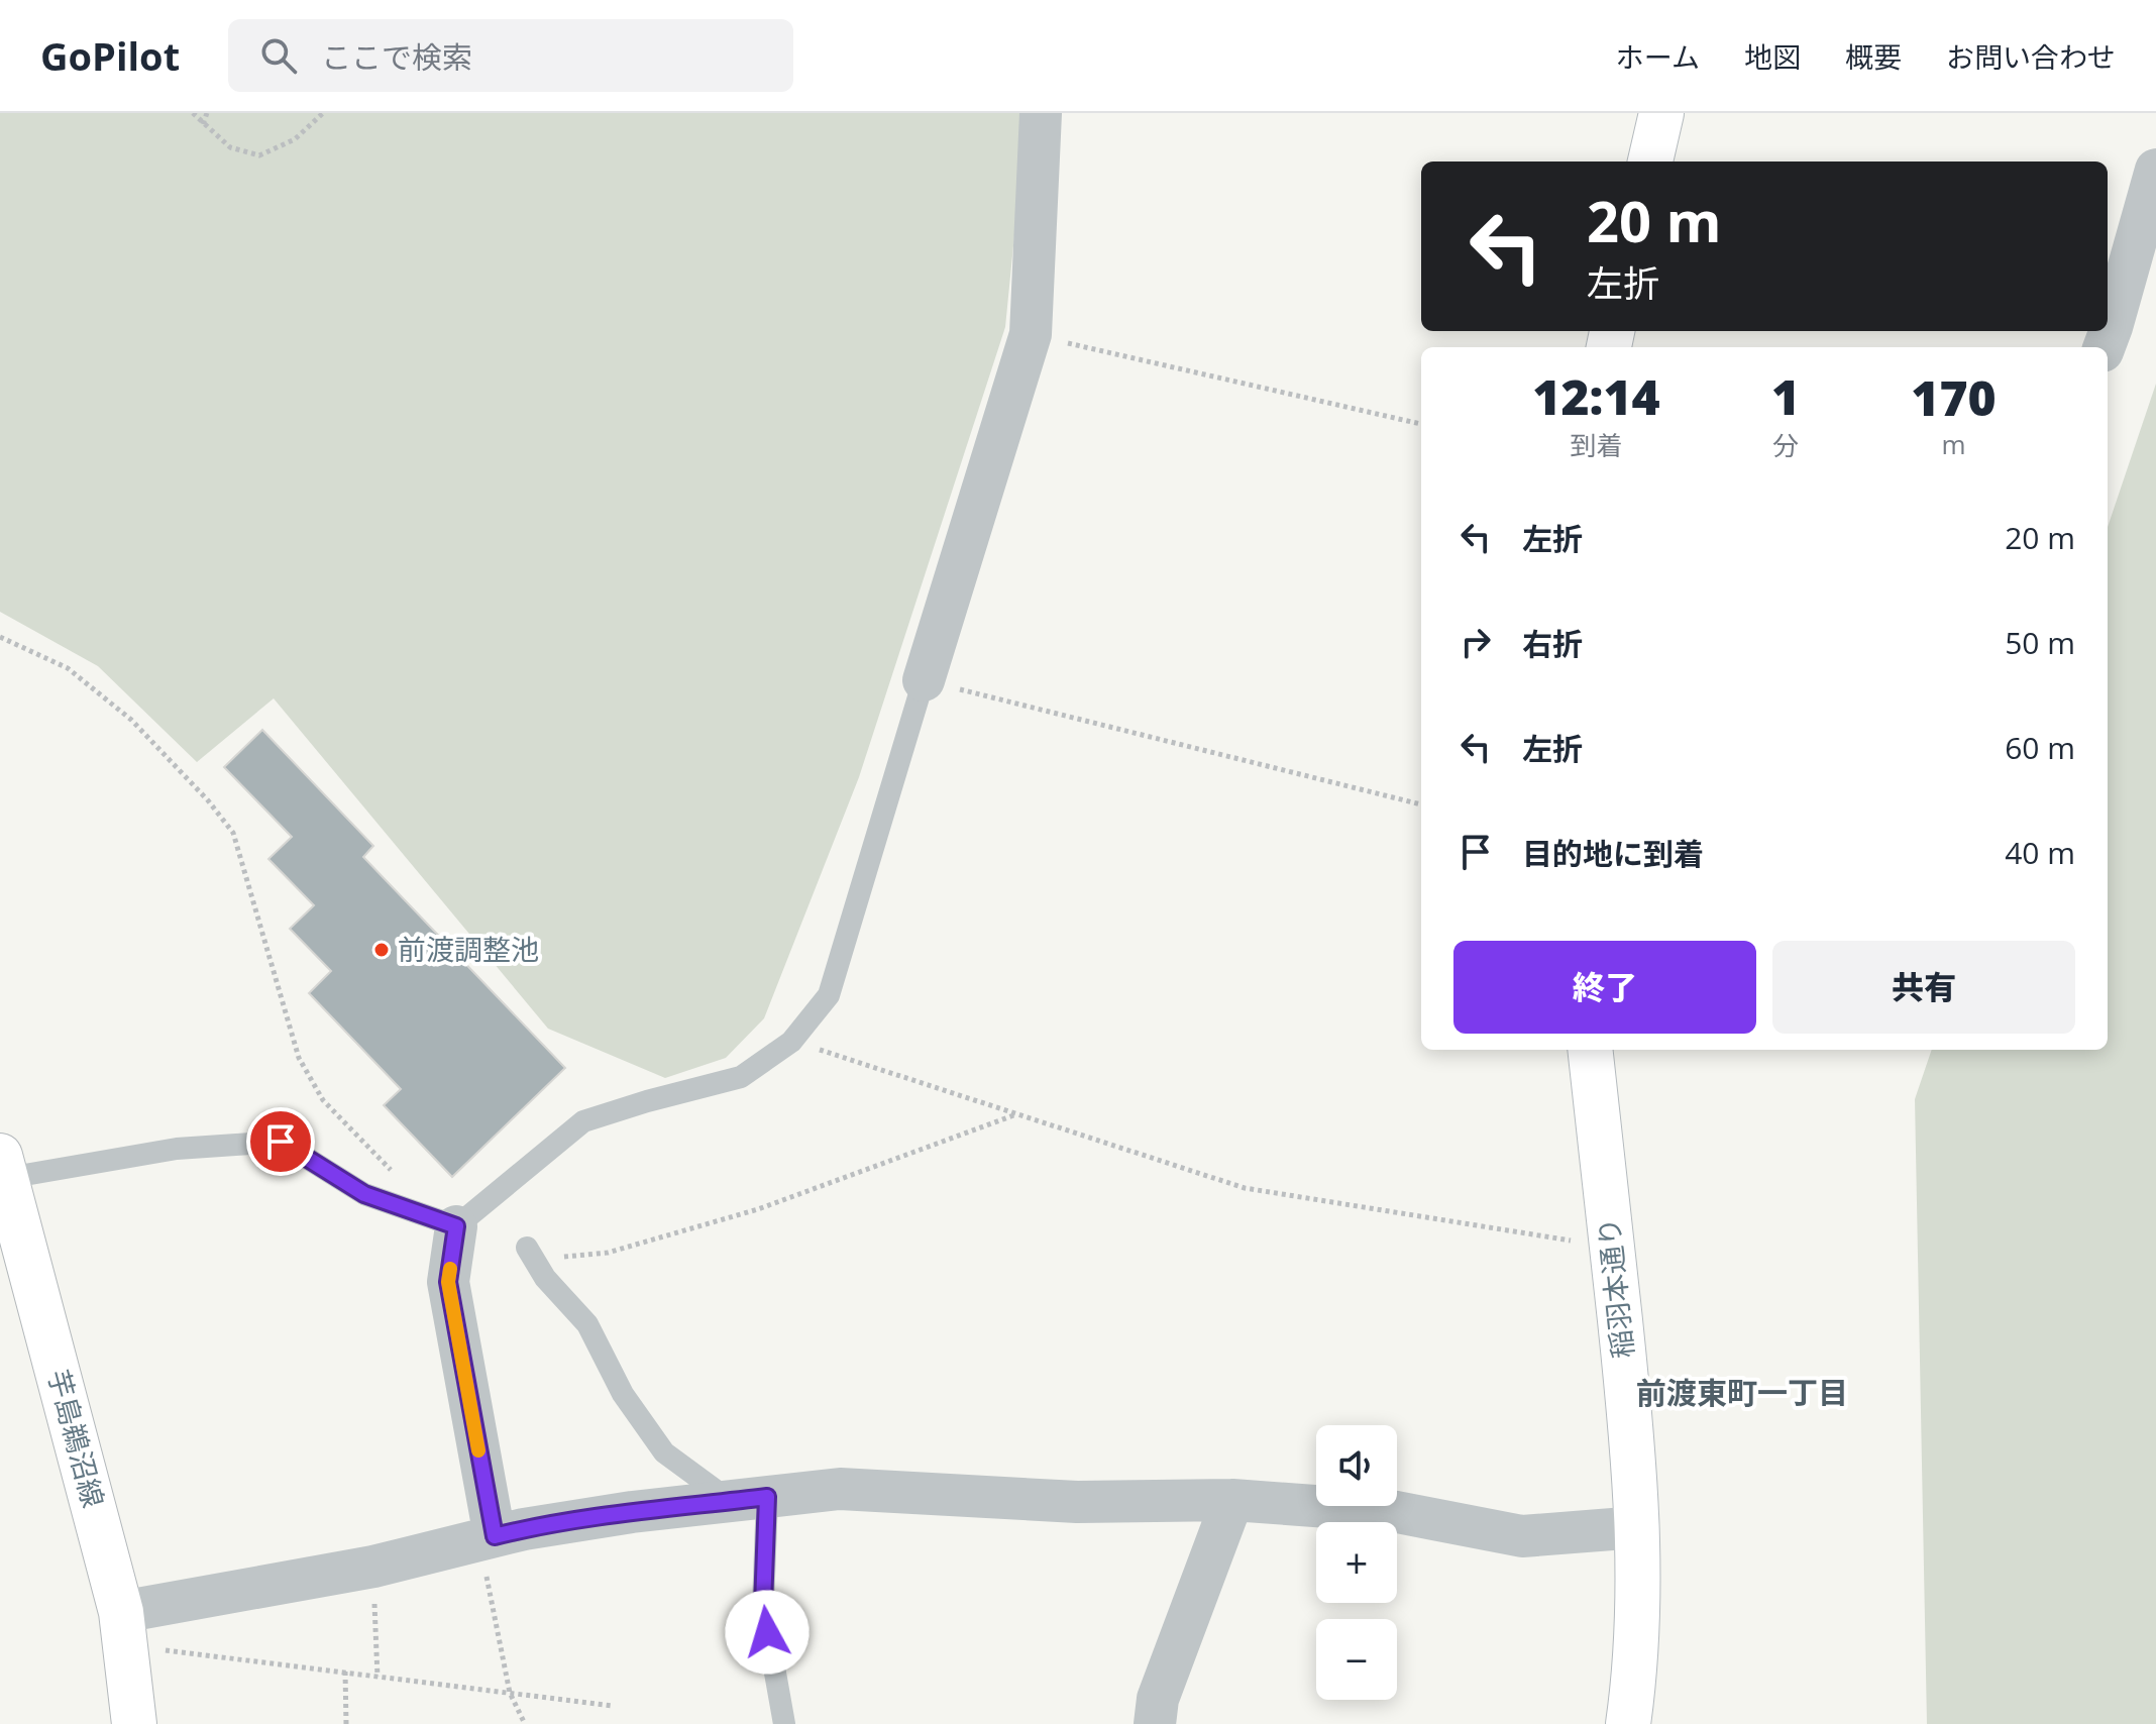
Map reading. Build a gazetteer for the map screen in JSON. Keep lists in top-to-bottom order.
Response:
{
  "streets": {
    "street": ["稲羽本通り", "芋島鵜沼線"]
  },
  "districts": ["前渡東町一丁目"],
  "places": ["前渡調整池"],
  "page": {
    "header": "GoPilot",
    "search": "ここで検索",
    "nav": [
      "ホーム",
      "地図",
      "概要",
      "お問い合わせ"
    ],
    "turn": ["20 m", "左折"],
    "eta": [
      "12:14",
      "到着",
      "1",
      "分",
      "170",
      "m"
    ],
    "list": [
      {
        "name": "左折",
        "value": "20 m"
      },
      {
        "name": "右折",
        "value": "50 m"
      },
      {
        "name": "左折",
        "value": "60 m"
      },
      {
        "name": "目的地に到着",
        "value": "40 m"
      }
    ],
    "buttons": ["終了", "共有"],
    "map_buttons": ["+", "−"]
  }
}
